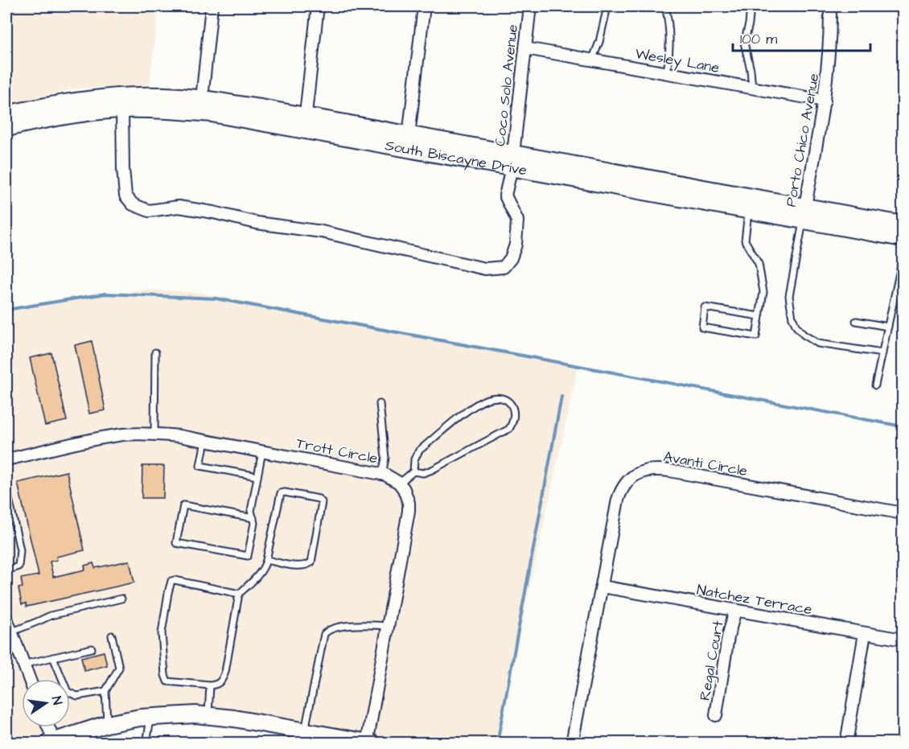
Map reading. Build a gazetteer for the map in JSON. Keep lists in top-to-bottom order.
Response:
{
  "streets": {
    "street": [
      "Wesley Lane",
      "Coco Solo Avenue",
      "Porto Chico Avenue",
      "South Biscayne Drive",
      "Trott Circle",
      "Avanti Circle",
      "Natchez Terrace",
      "Regal Court"
    ]
  },
  "crossings": [
    ["Wesley Lane", "Coco Solo Avenue"],
    ["Wesley Lane", "Porto Chico Avenue"],
    ["Coco Solo Avenue", "South Biscayne Drive"],
    ["Porto Chico Avenue", "South Biscayne Drive"],
    ["Avanti Circle", "Natchez Terrace"],
    ["Natchez Terrace", "Regal Court"]
  ],
  "scale_bar": "100 m",
  "north": "right"
}
